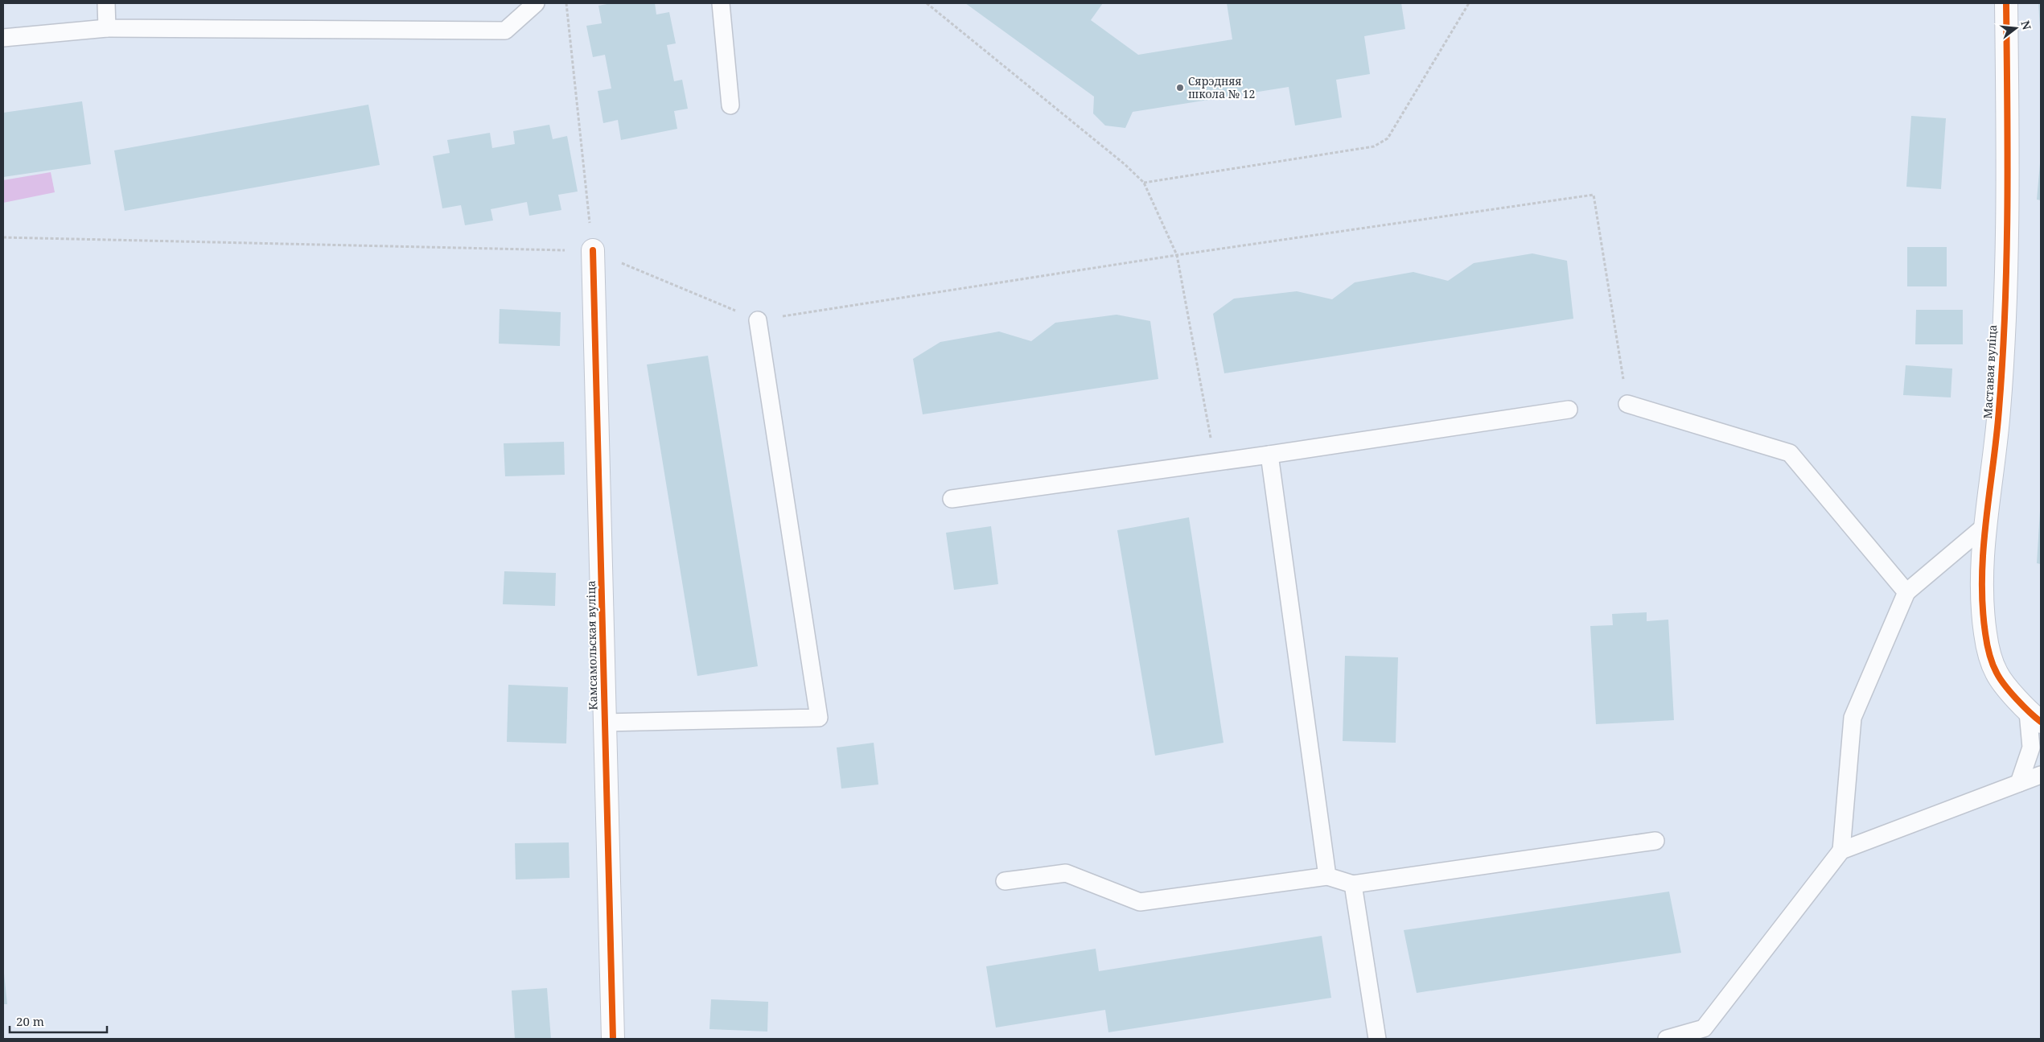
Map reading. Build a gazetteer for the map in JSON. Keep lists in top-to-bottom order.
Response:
{
  "streets": {
    "street": ["Маставая вуліца", "Камсамольская вуліца"]
  },
  "places": ["Сярэдняя школа № 12"],
  "scale_bar": "20 m",
  "north": "right"
}
